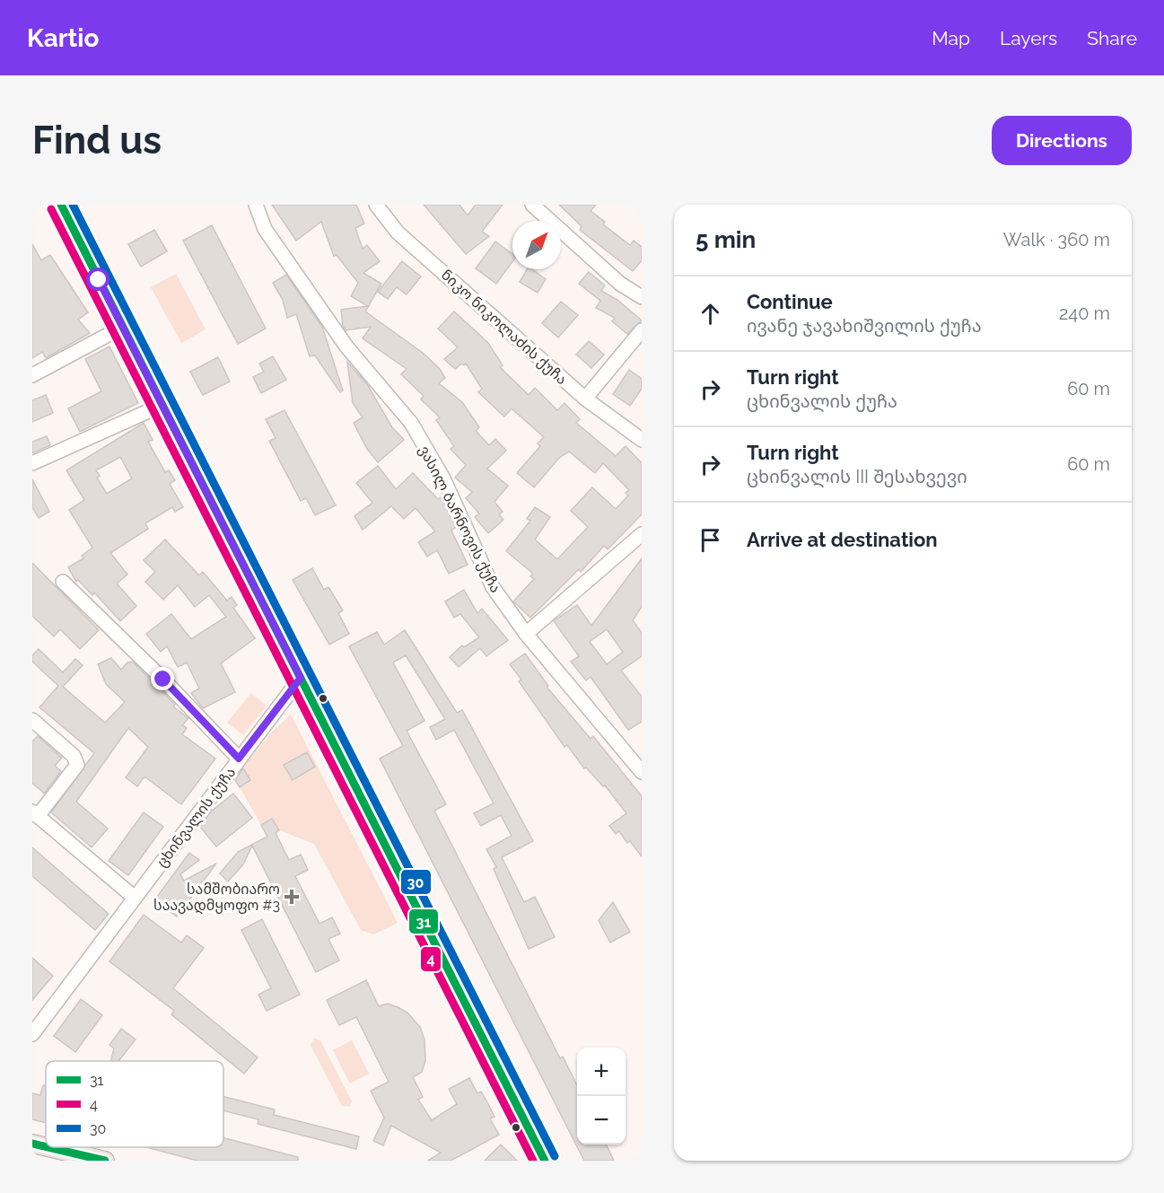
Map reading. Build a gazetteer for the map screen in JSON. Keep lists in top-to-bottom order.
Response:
{
  "streets": {
    "street": ["ნიკო ნიკოლაძის ქუჩა", "ვასილ ბარნოვის ქუჩა", "ცხინვალის ქუჩა"]
  },
  "places": {
    "health": ["სამშობიარო საავადმყოფო #3"]
  },
  "lines": ["transit line 31", "transit line 30", "transit line 4"],
  "legend": ["31", "4", "30"],
  "north": "top right",
  "page": {
    "header": "Kartio",
    "nav": ["Map", "Layers", "Share"],
    "buttons": "Directions",
    "title": "Find us",
    "heading": ["5 min", "Walk · 360 m"],
    "list": [
      ["Continue", "ივანე ჯავახიშვილის ქუჩა", "240 m"],
      ["Turn right", "ცხინვალის ქუჩა", "60 m"],
      ["Turn right", "ცხინვალის III შესახვევი", "60 m"],
      "Arrive at destination"
    ],
    "map_buttons": ["+", "−"]
  }
}
